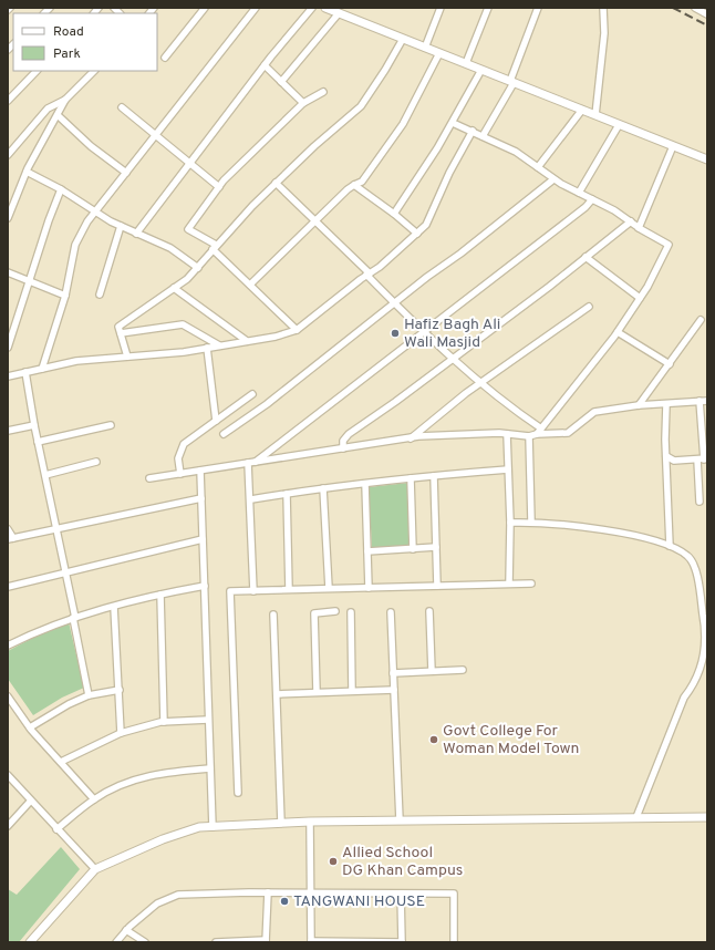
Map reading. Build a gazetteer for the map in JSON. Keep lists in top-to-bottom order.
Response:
{
  "places": [
    "Hafiz Bagh Ali Wali Masjid",
    "Govt College For Woman Model Town",
    "Allied School DG Khan Campus",
    "TANGWANI HOUSE"
  ],
  "legend": ["Road", "Park"]
}
